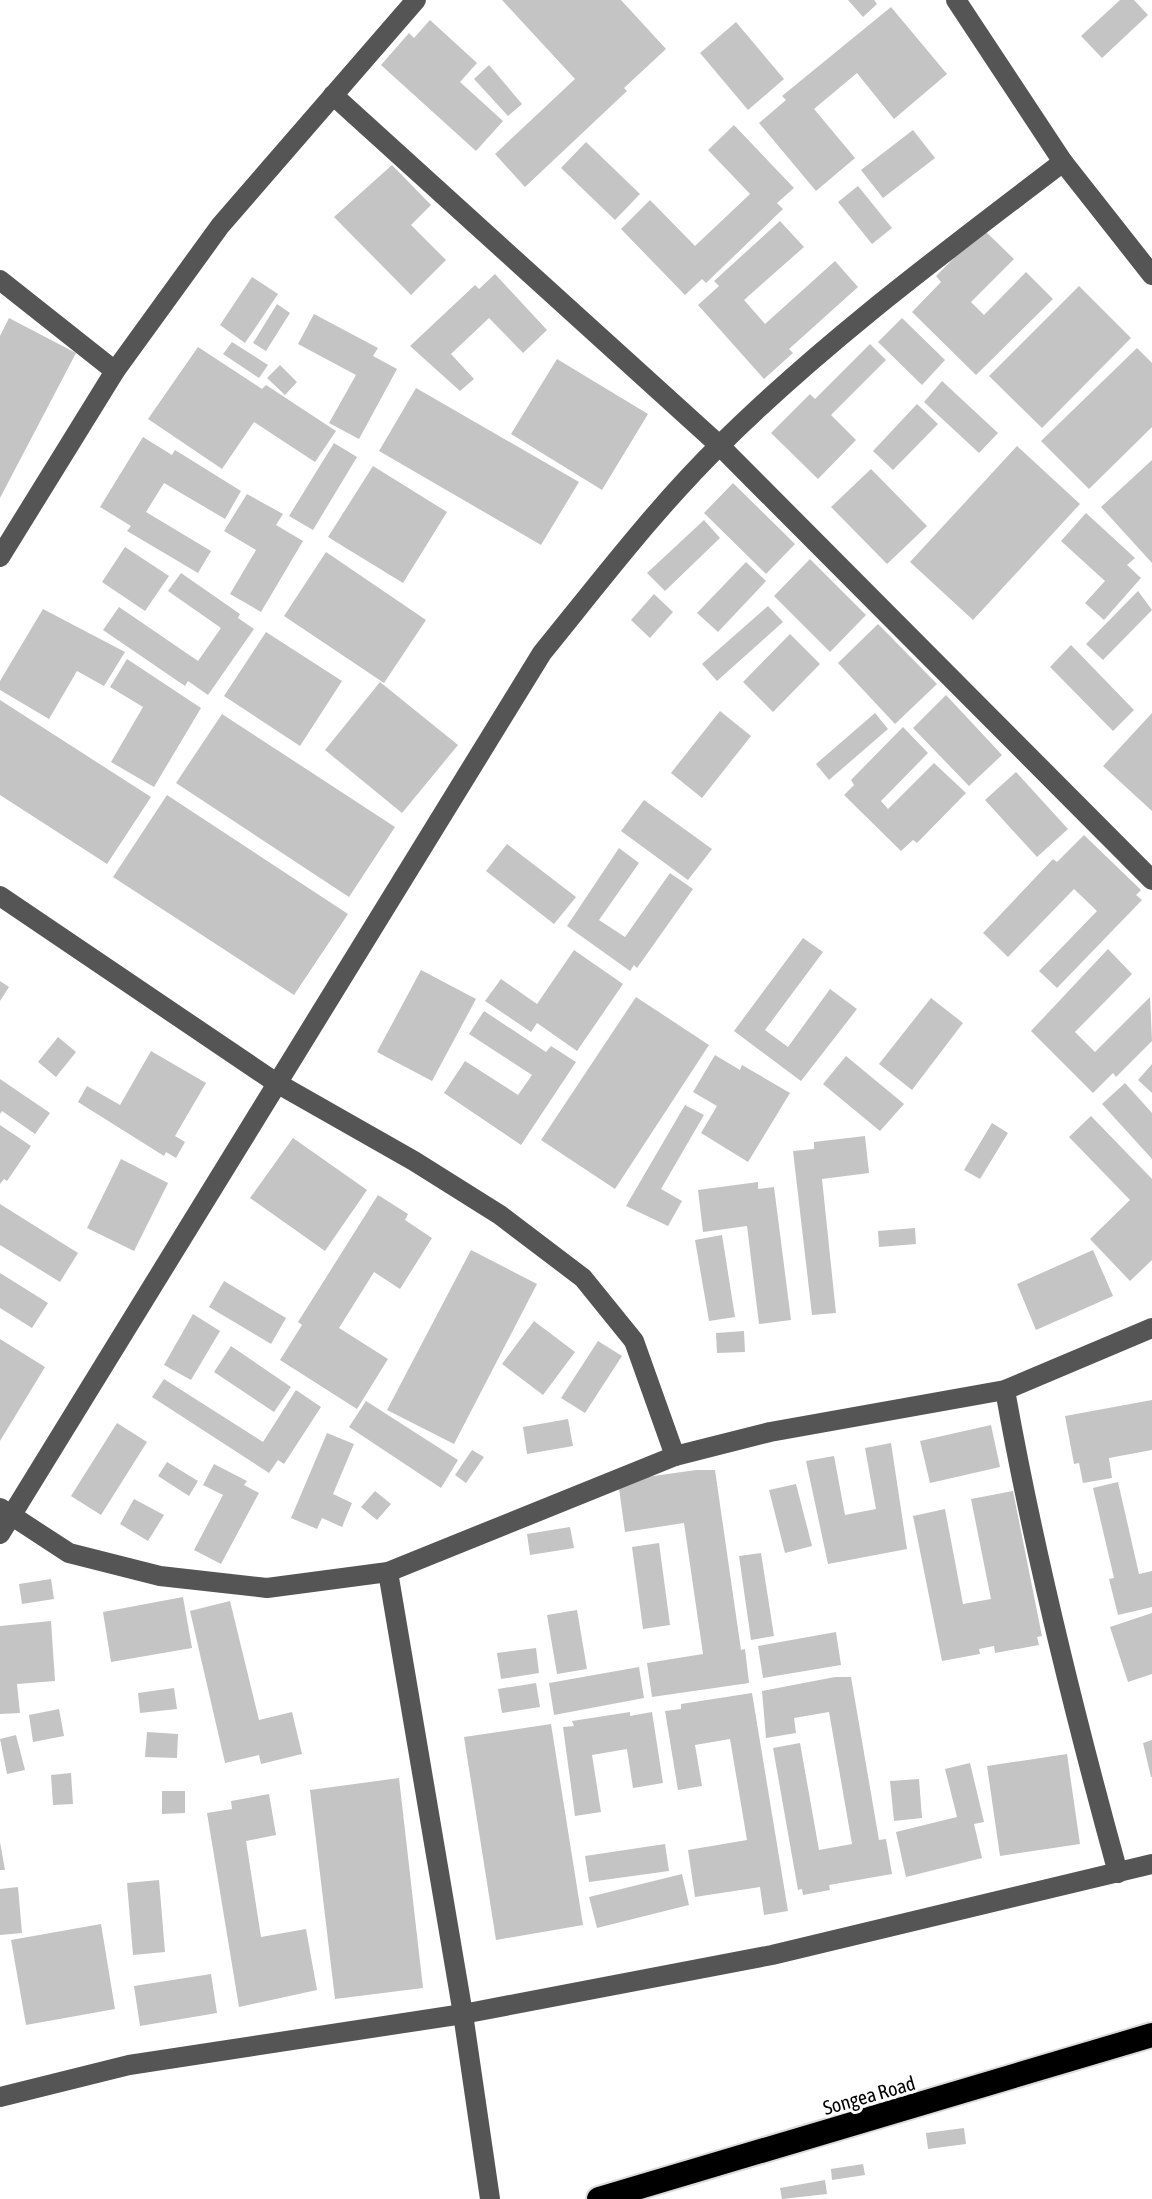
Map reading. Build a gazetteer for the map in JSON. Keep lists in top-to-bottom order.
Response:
{
  "streets": {
    "highway": ["Songea Road"]
  }
}
